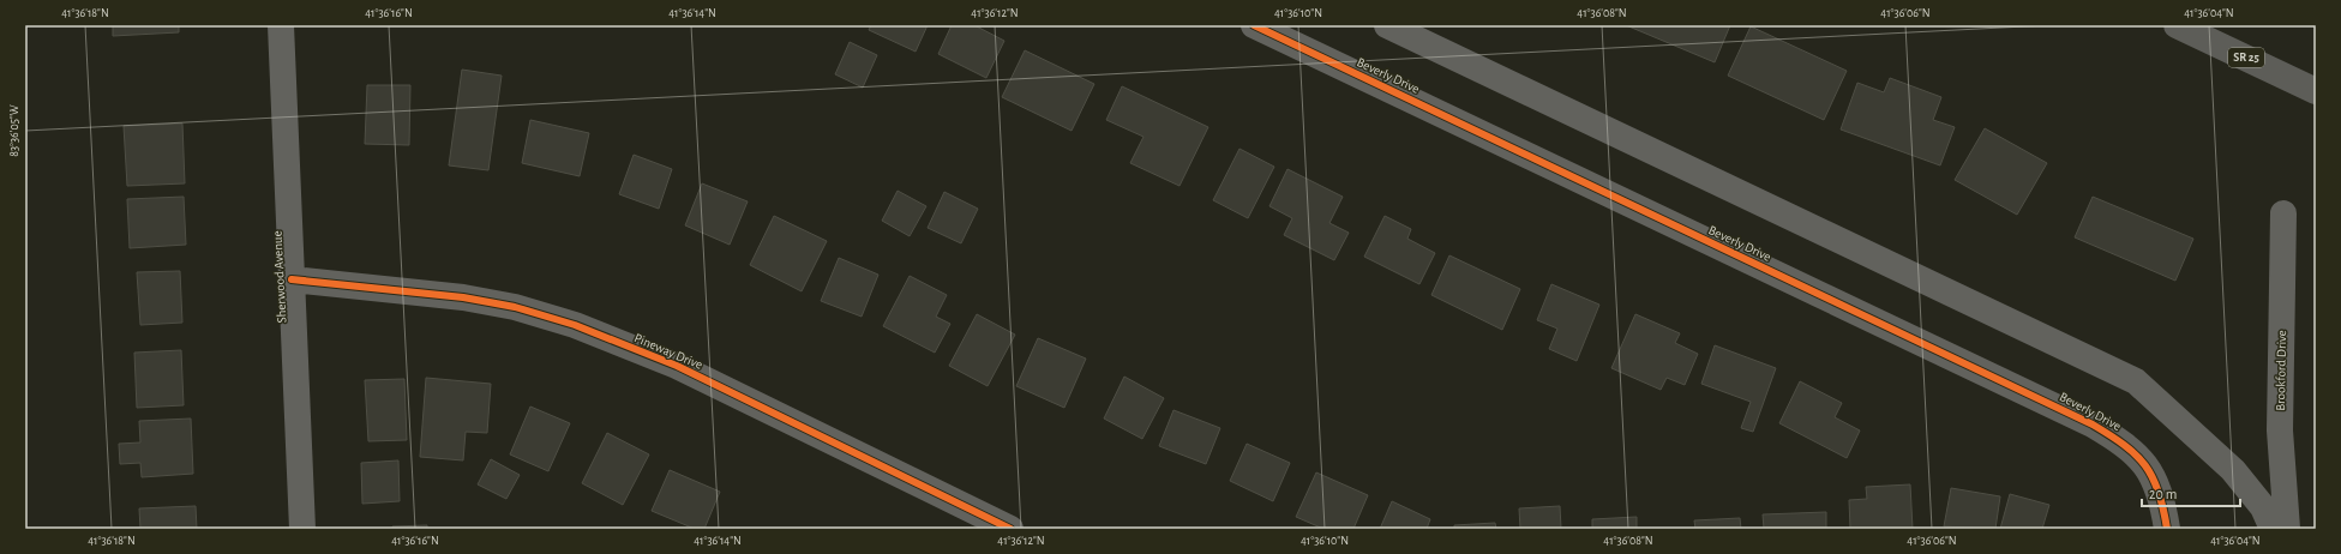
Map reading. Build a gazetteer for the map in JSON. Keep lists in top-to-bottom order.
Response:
{
  "streets": {
    "highway": ["SR 25"],
    "street": [
      "Beverly Drive",
      "Sherwood Avenue",
      "Pineway Drive",
      "Brookford Drive"
    ]
  },
  "crossings": [
    ["Sherwood Avenue", "Pineway Drive"]
  ],
  "scale_bar": "20 m",
  "coordinates": [
    "41°36'18\"N",
    "41°36'16\"N",
    "41°36'14\"N",
    "41°36'12\"N",
    "41°36'10\"N",
    "41°36'08\"N",
    "41°36'06\"N",
    "41°36'04\"N",
    "83°36'05\"W"
  ]
}
